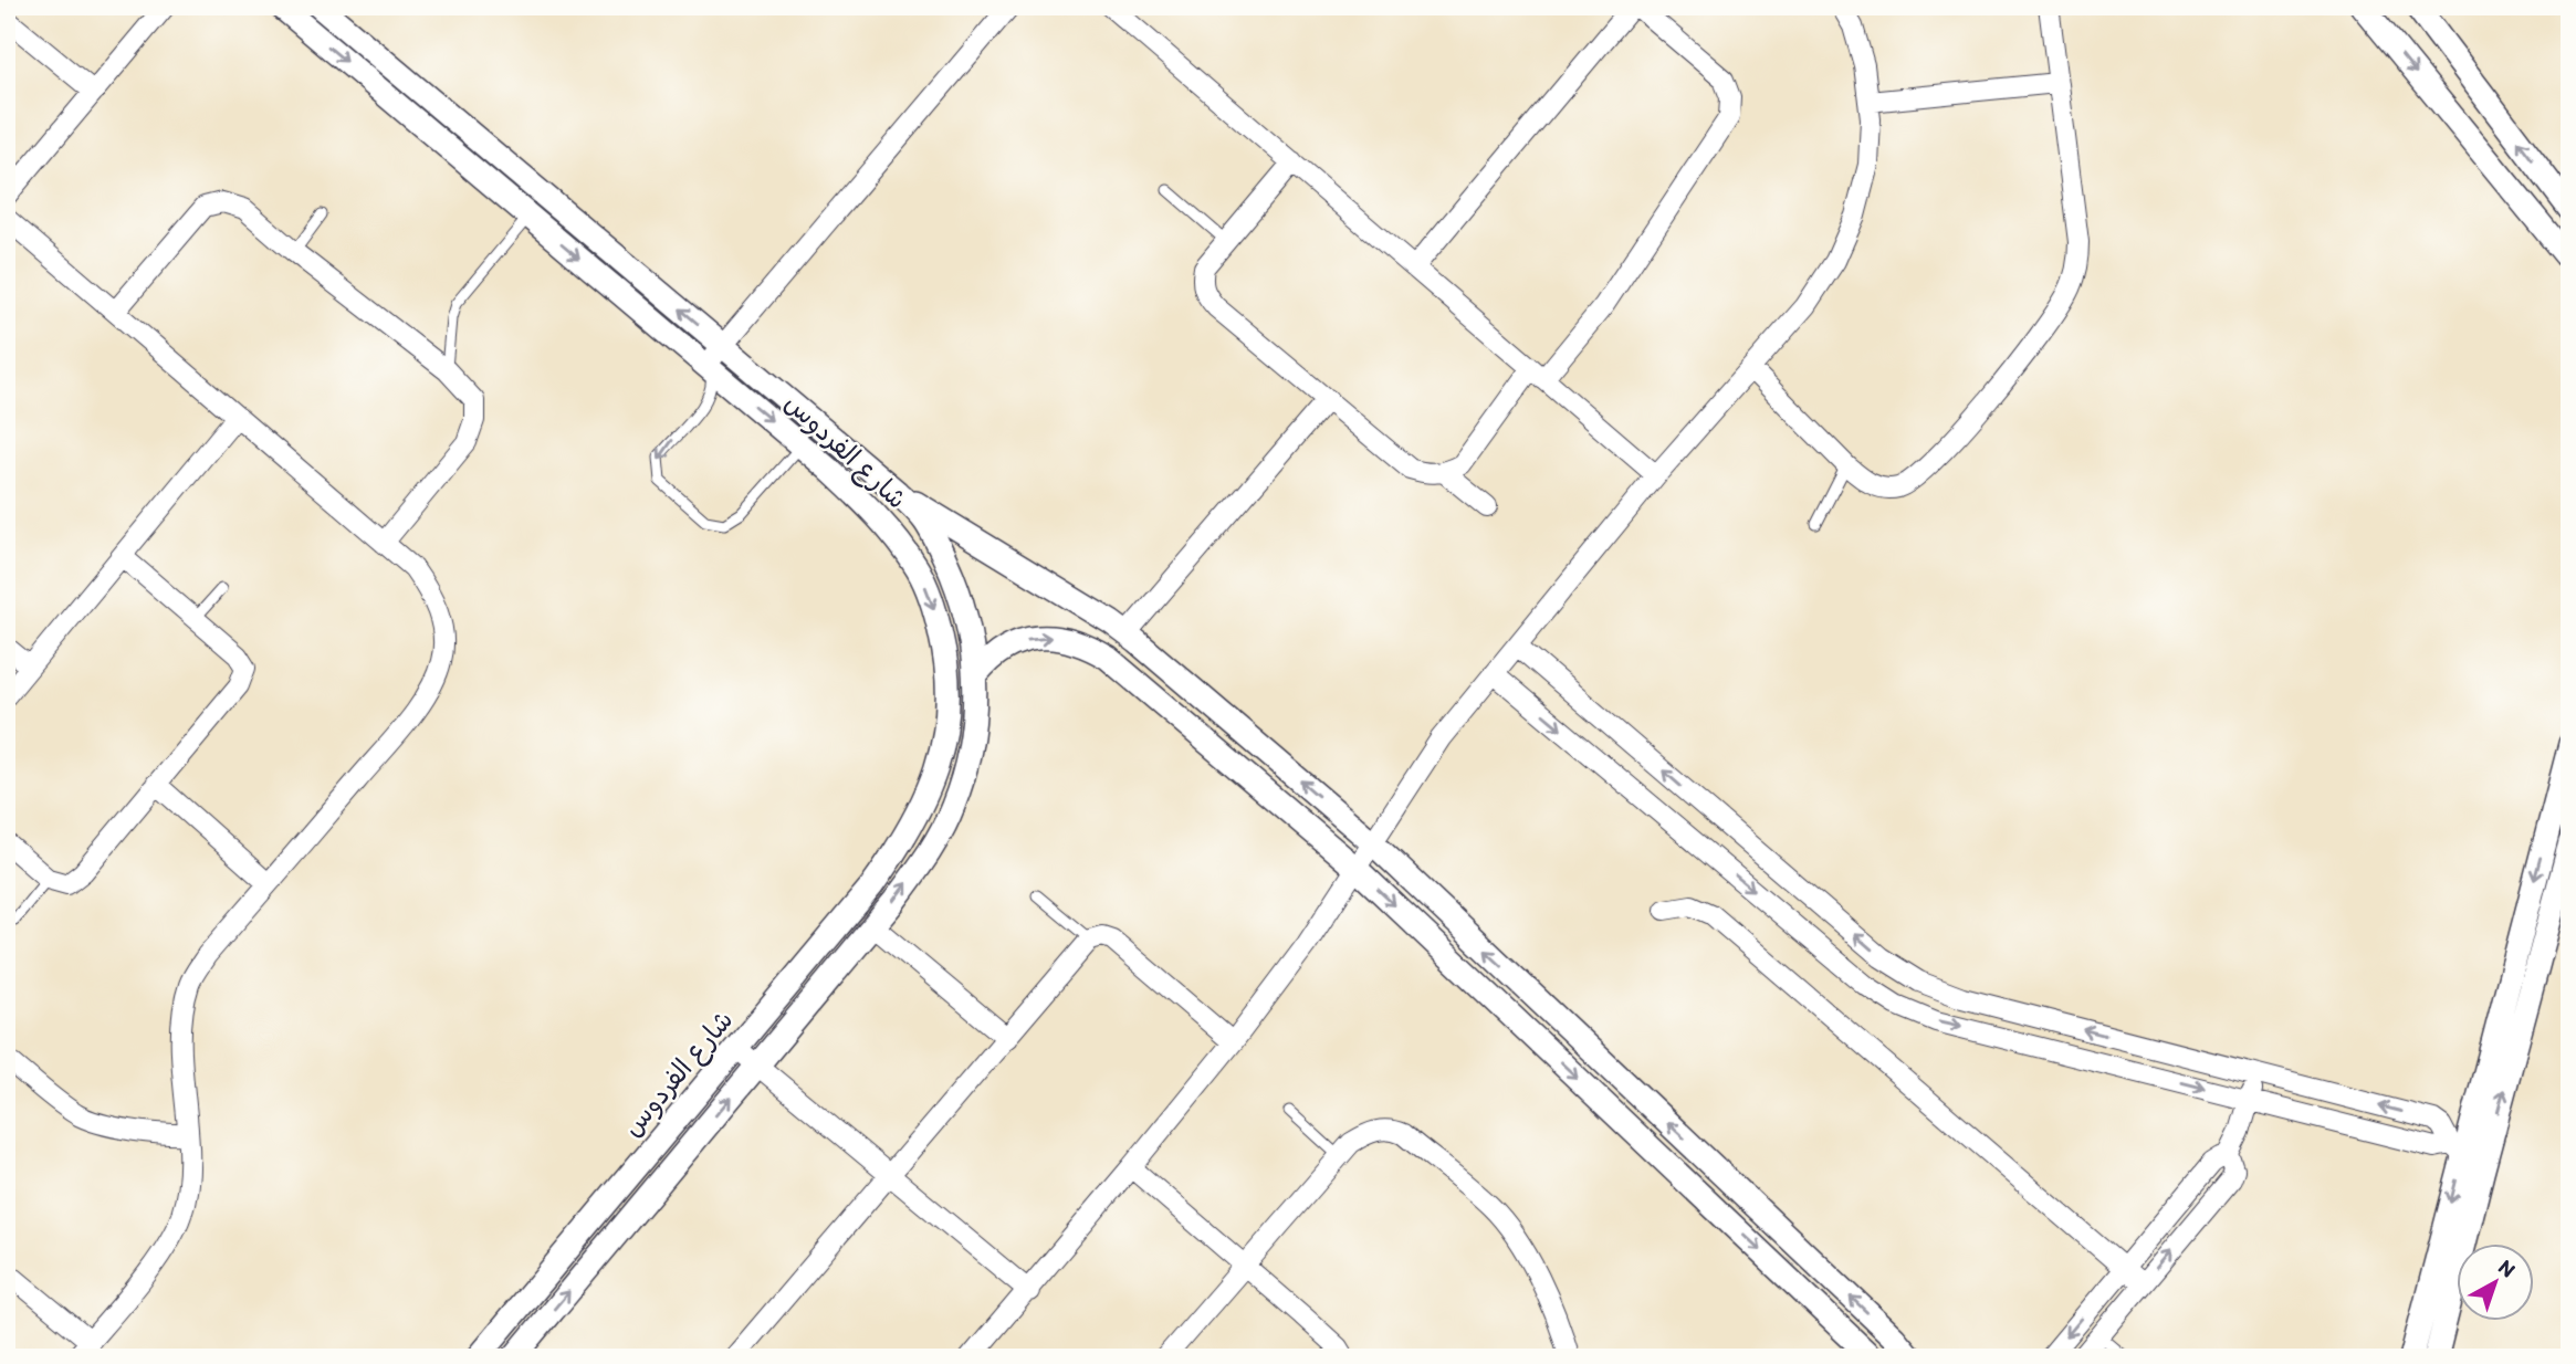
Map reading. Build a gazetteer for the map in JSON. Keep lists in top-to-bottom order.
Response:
{
  "streets": {
    "street": ["شارع الفردوس"]
  },
  "north": "top right"
}
